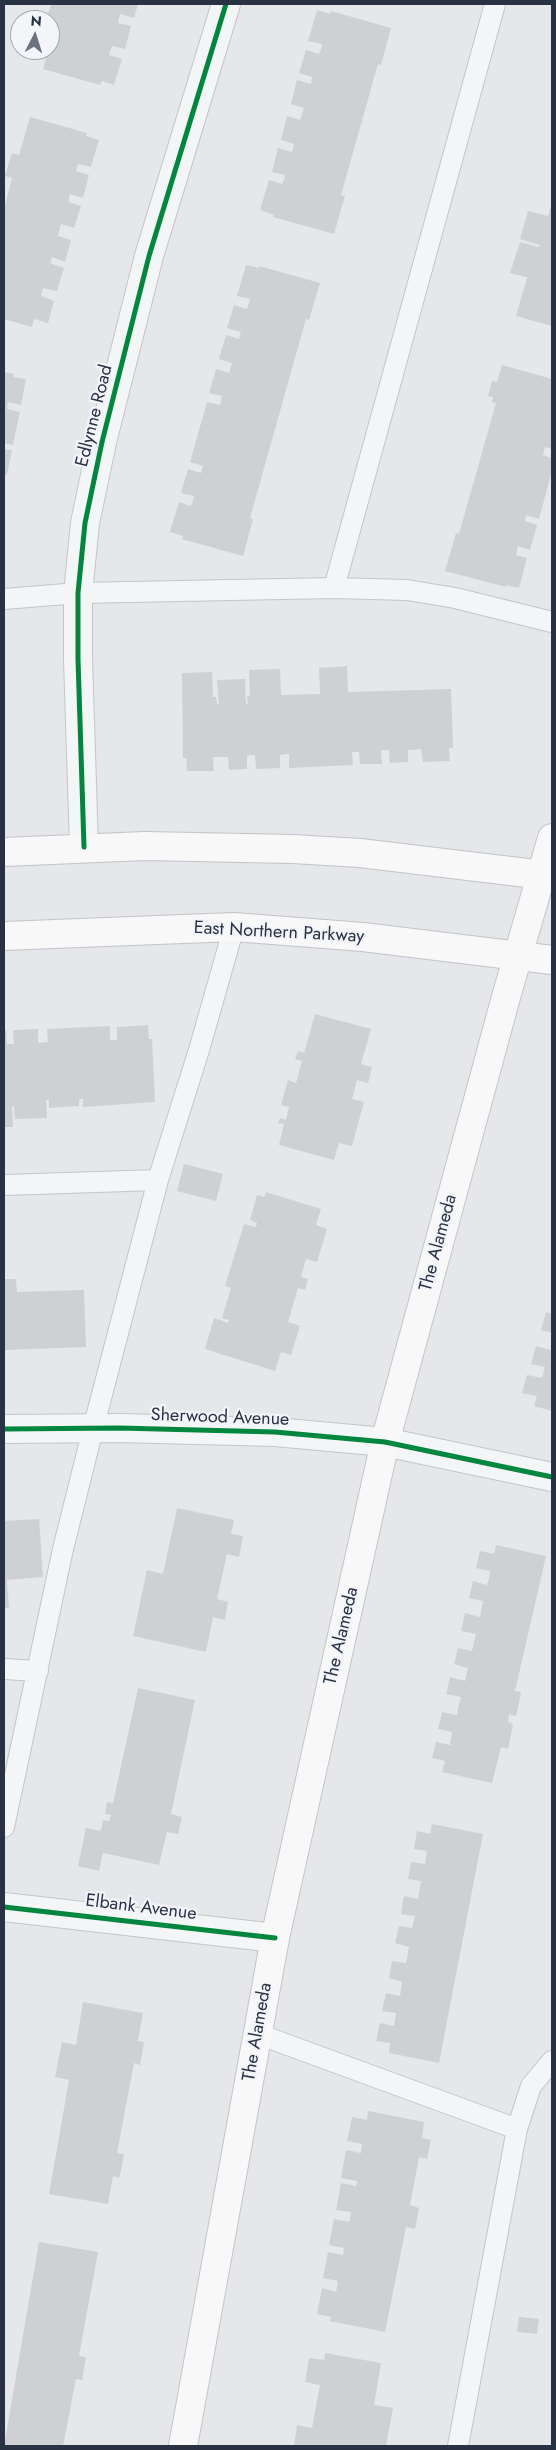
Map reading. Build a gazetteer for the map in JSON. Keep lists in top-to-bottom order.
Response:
{
  "streets": {
    "main road": ["East Northern Parkway", "The Alameda"],
    "street": ["Edlynne Road", "Sherwood Avenue", "Elbank Avenue"]
  },
  "crossings": [
    ["East Northern Parkway", "The Alameda"],
    ["The Alameda", "Sherwood Avenue"],
    ["The Alameda", "Elbank Avenue"]
  ],
  "north": "top"
}
